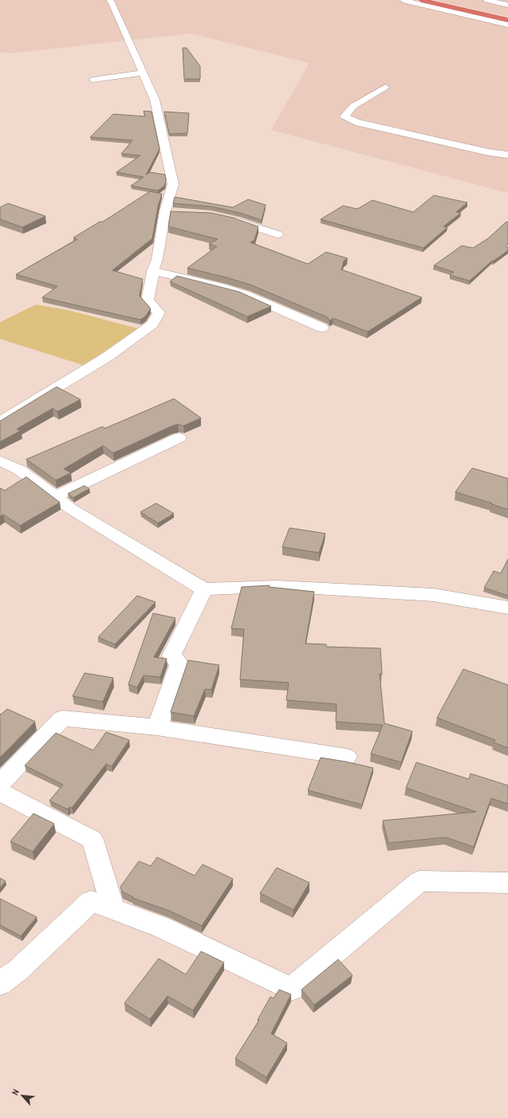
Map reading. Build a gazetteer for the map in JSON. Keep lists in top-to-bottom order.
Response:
{
  "north": "top left"
}
